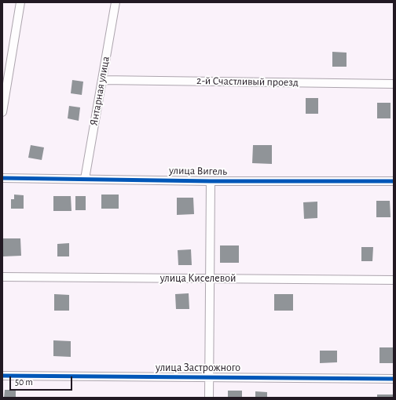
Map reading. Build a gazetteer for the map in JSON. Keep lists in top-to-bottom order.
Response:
{
  "streets": {
    "street": [
      "2-й Счастливый проезд",
      "Янтарная улица",
      "улица Вигель",
      "улица Киселевой",
      "улица Застрожного"
    ]
  },
  "crossings": [
    ["2-й Счастливый проезд", "Янтарная улица"],
    ["Янтарная улица", "улица Вигель"]
  ],
  "scale_bar": "50 m"
}
